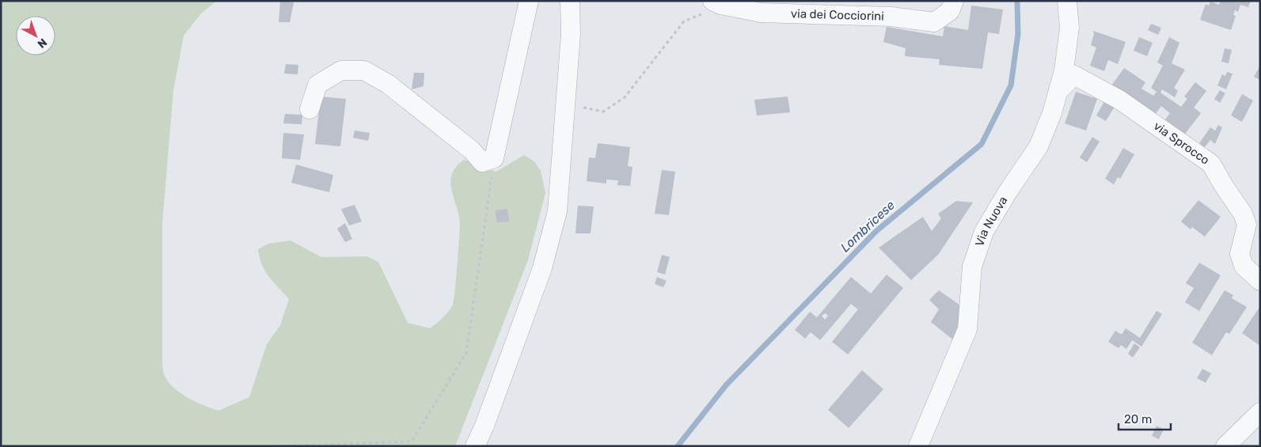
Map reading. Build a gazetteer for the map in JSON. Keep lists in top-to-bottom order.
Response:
{
  "streets": {
    "street": ["via dei Cocciorini", "via Sprocco", "Via Nuova"]
  },
  "crossings": [
    ["via Sprocco", "Via Nuova"]
  ],
  "water": ["Lombricese"],
  "scale_bar": "20 m",
  "north": "bottom right"
}
